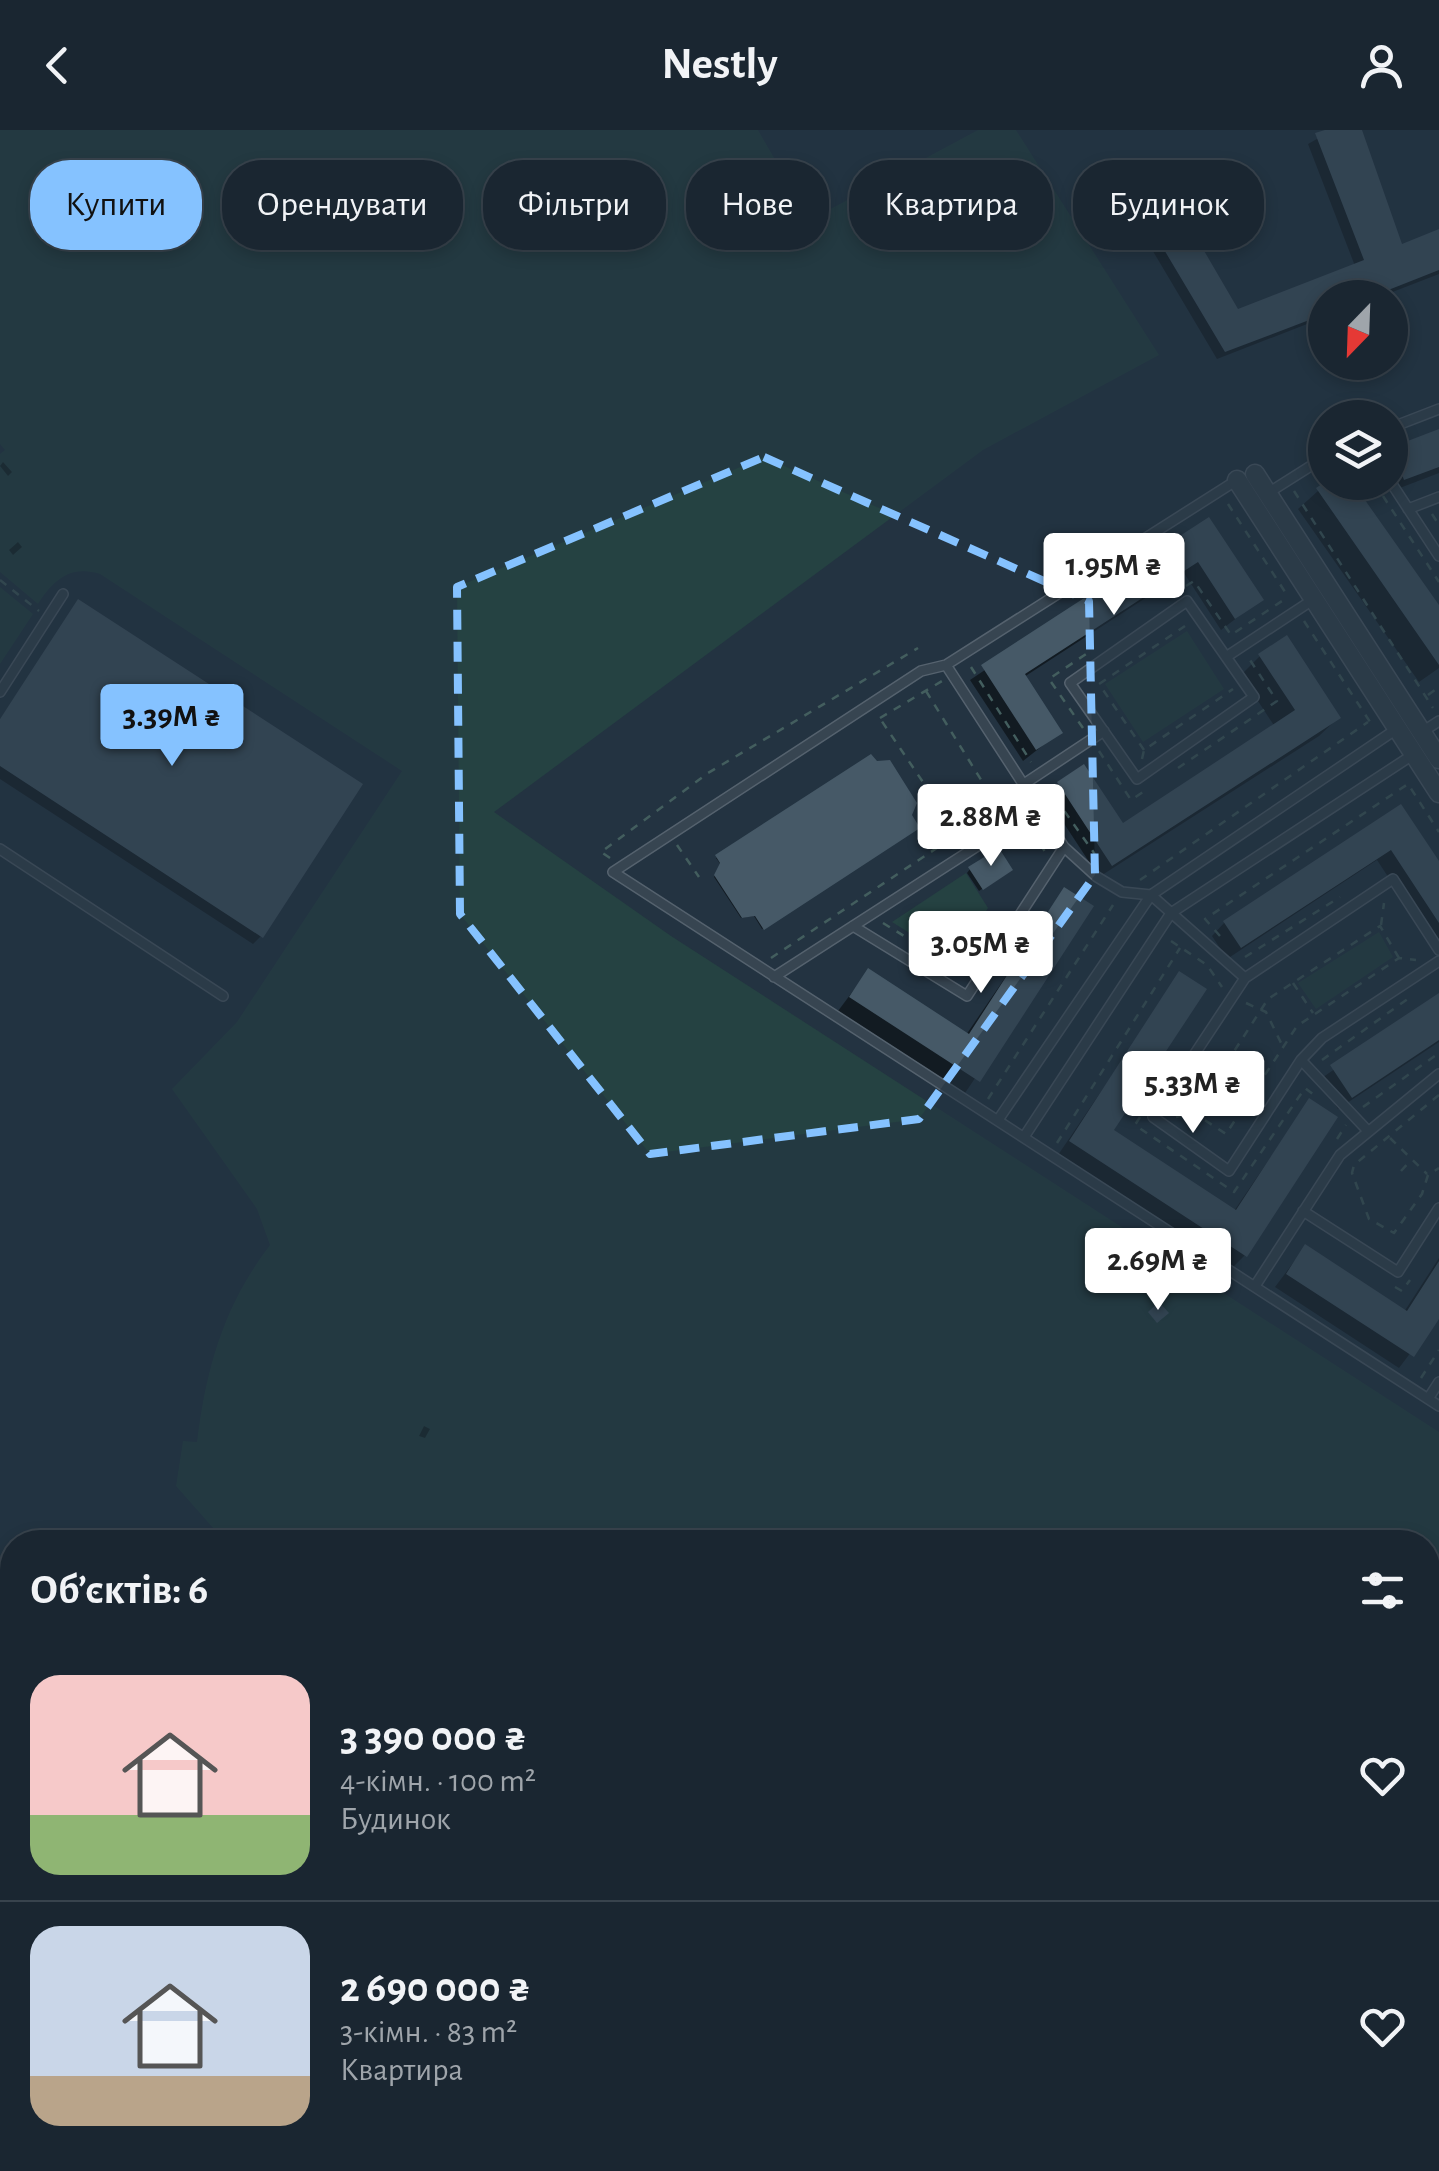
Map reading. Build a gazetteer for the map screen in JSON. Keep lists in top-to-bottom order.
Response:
{
  "north": "bottom left",
  "page": {
    "header": "Nestly",
    "chip": [
      "Купити",
      "Орендувати",
      "Фільтри",
      "Нове",
      "Квартира",
      "Будинок"
    ],
    "price": [
      "1.95M ₴",
      "3.39M ₴",
      "2.88M ₴",
      "3.05M ₴",
      "5.33M ₴",
      "2.69M ₴"
    ],
    "heading": "Об’єктів: 6",
    "list": [
      {
        "name": "3 390 000 ₴",
        "note": "4-кімн. · 100 m² · Будинок"
      },
      {
        "name": "2 690 000 ₴",
        "note": "3-кімн. · 83 m² · Квартира"
      }
    ]
  }
}
